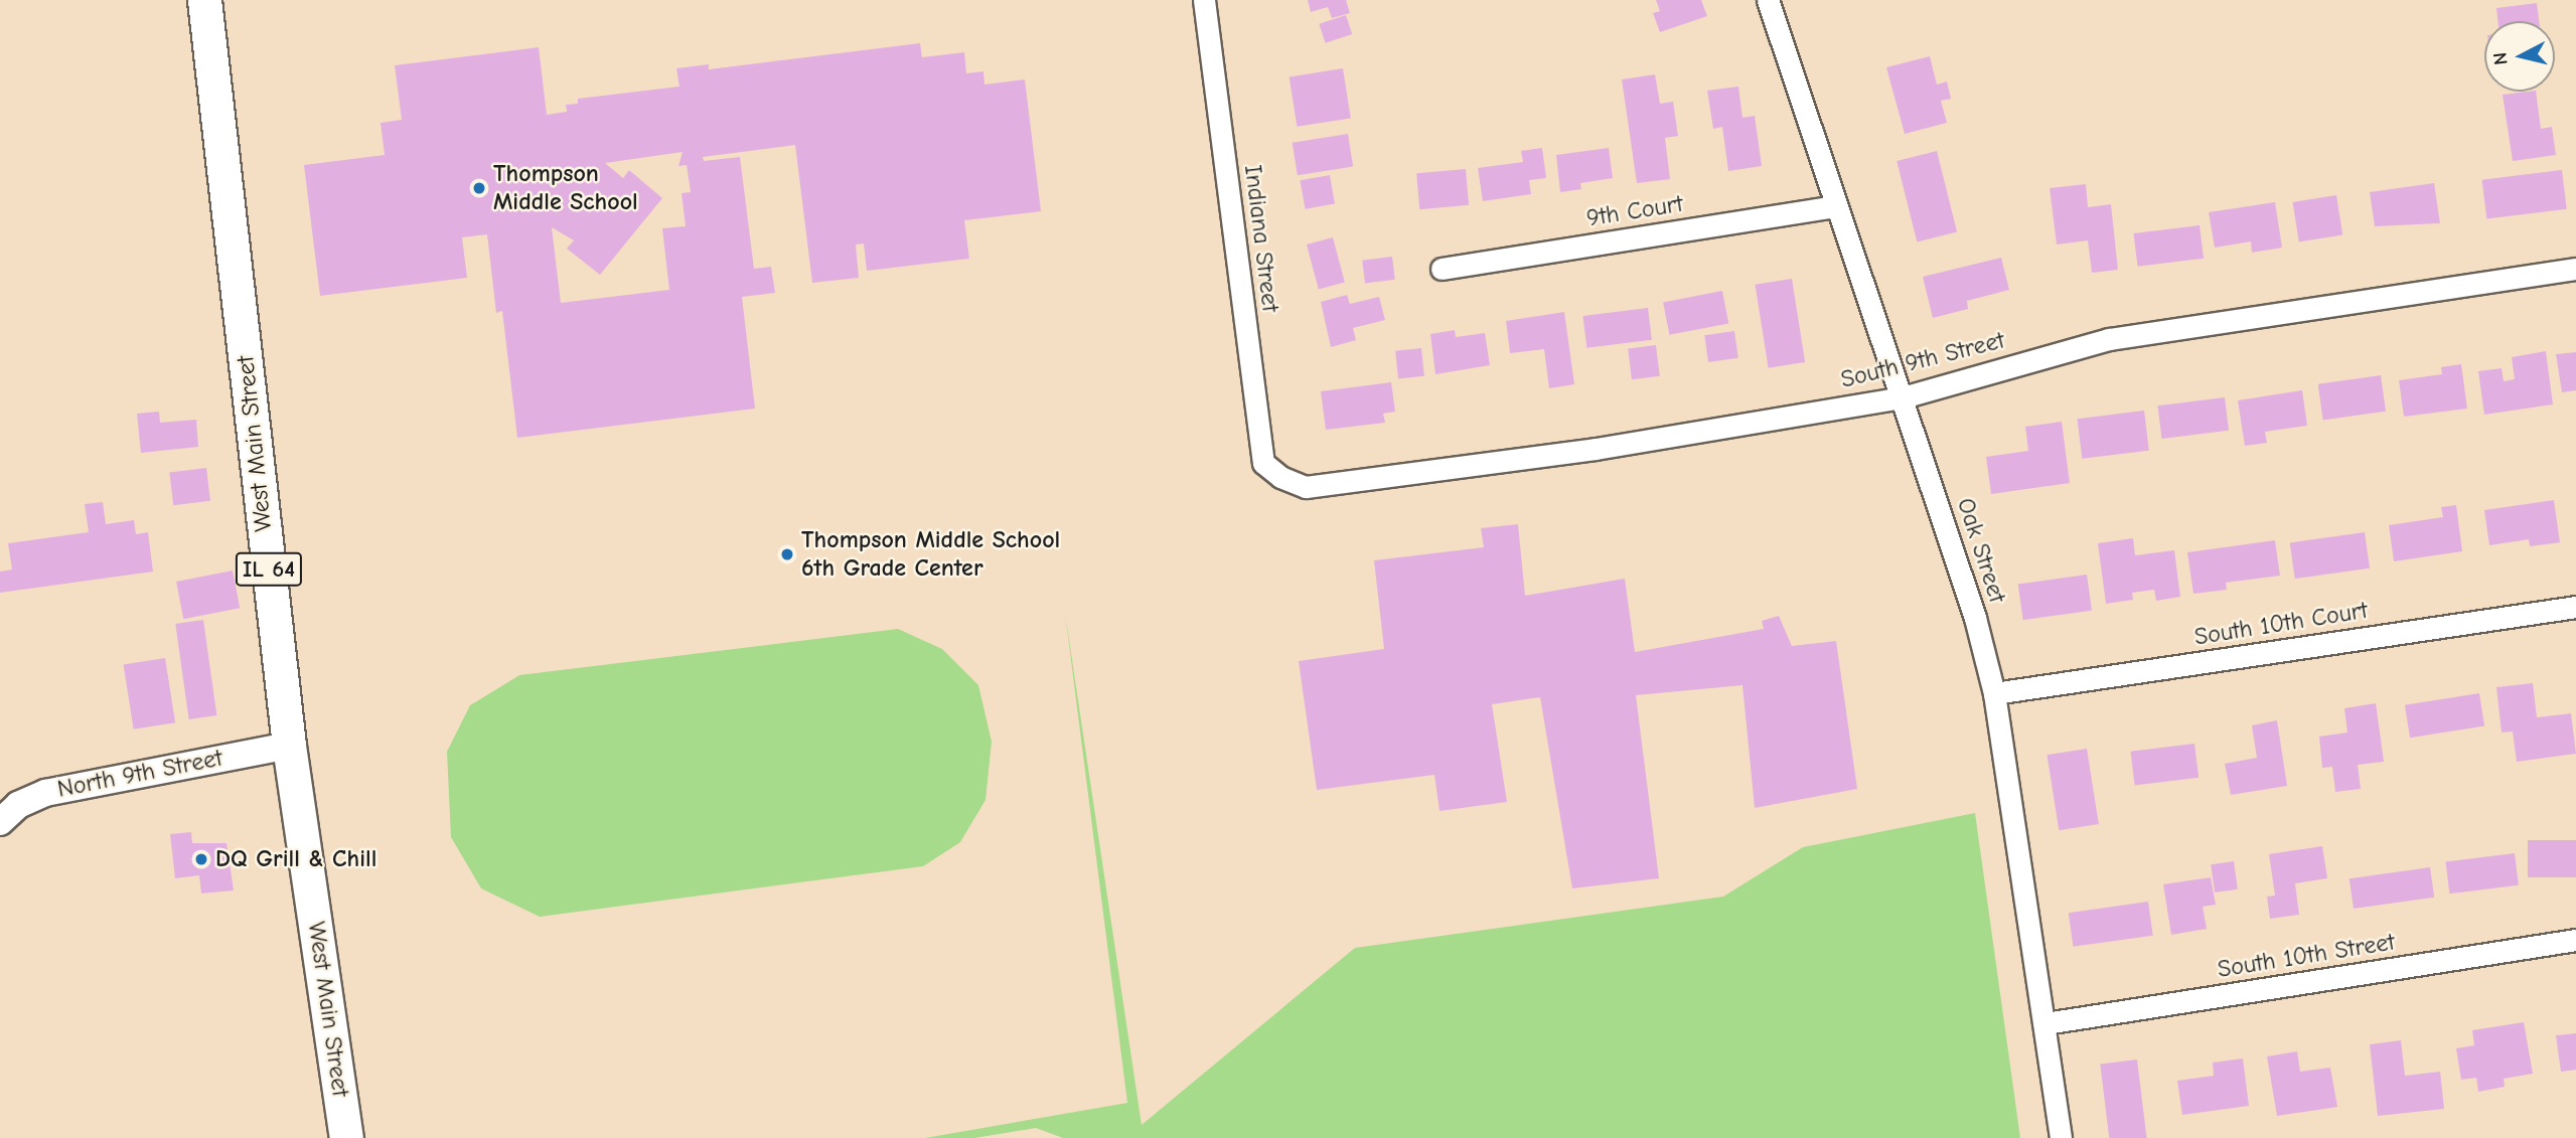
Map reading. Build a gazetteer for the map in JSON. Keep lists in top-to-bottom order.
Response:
{
  "streets": {
    "main road": ["West Main Street", "IL 64"],
    "street": [
      "9th Court",
      "Indiana Street",
      "South 9th Street",
      "Oak Street",
      "South 10th Court",
      "North 9th Street",
      "South 10th Street"
    ]
  },
  "crossings": [
    ["9th Court", "Oak Street"],
    ["Indiana Street", "South 9th Street"],
    ["South 9th Street", "Oak Street"],
    ["West Main Street", "North 9th Street"],
    ["Oak Street", "South 10th Court"],
    ["Oak Street", "South 10th Street"]
  ],
  "places": ["Thompson Middle School", "Thompson Middle School 6th Grade Center", "DQ Grill & Chill"],
  "north": "left"
}
